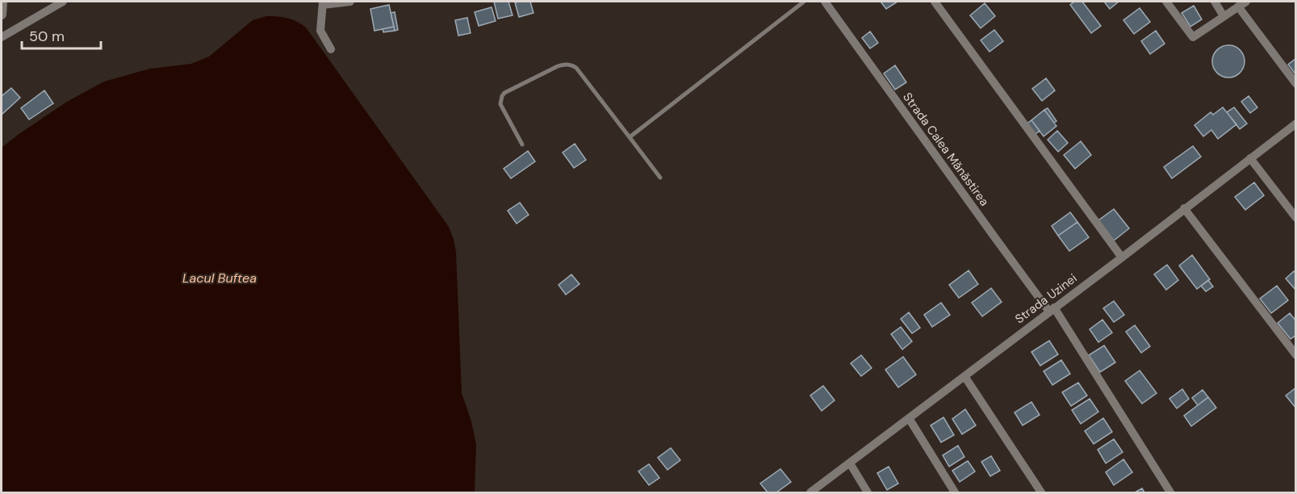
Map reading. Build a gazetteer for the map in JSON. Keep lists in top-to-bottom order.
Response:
{
  "streets": {
    "street": ["Strada Calea Mănăstirea", "Strada Uzinei"]
  },
  "crossings": [
    ["Strada Calea Mănăstirea", "Strada Uzinei"]
  ],
  "water": ["Lacul Buftea"],
  "scale_bar": "50 m"
}
